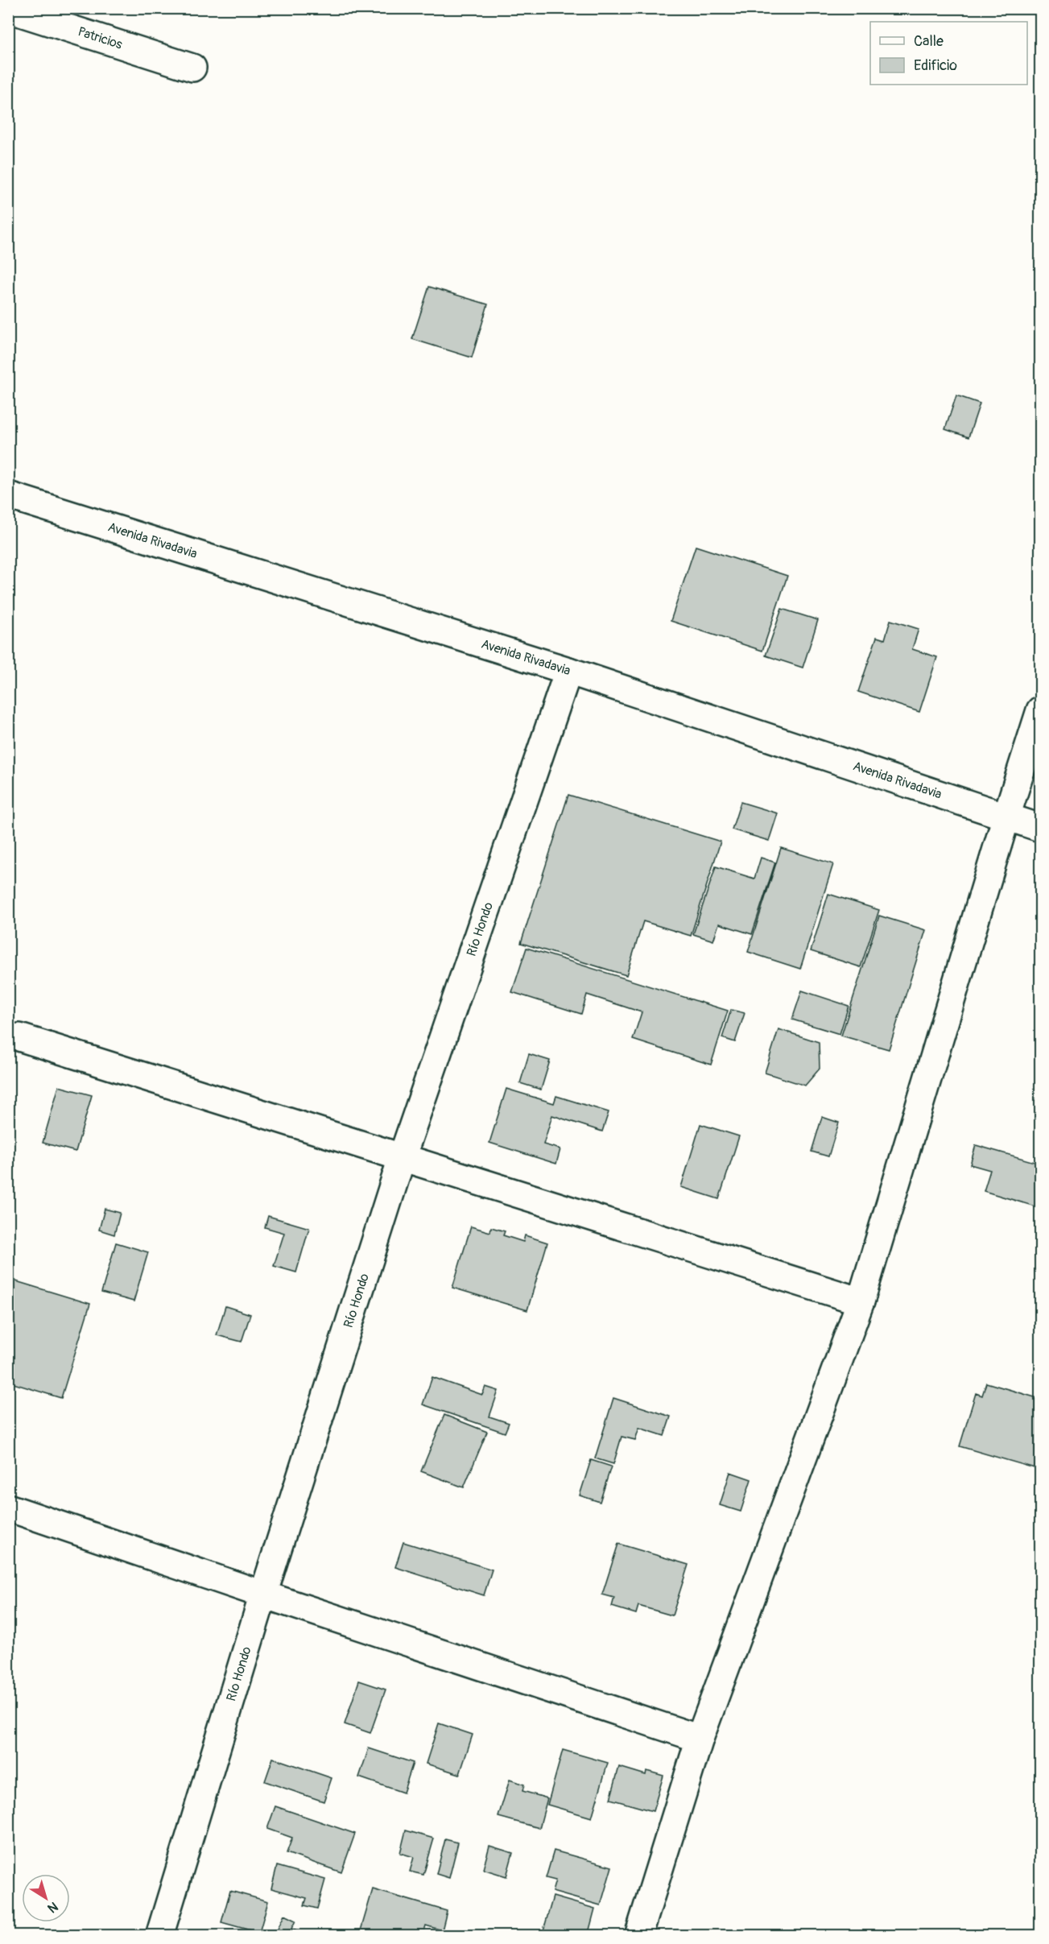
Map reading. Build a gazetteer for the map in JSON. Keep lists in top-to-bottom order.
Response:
{
  "streets": {
    "street": ["Patricios", "Avenida Rivadavia", "Río Hondo"]
  },
  "crossings": [
    ["Avenida Rivadavia", "Río Hondo"]
  ],
  "legend": ["Calle", "Edificio"],
  "north": "bottom right"
}
